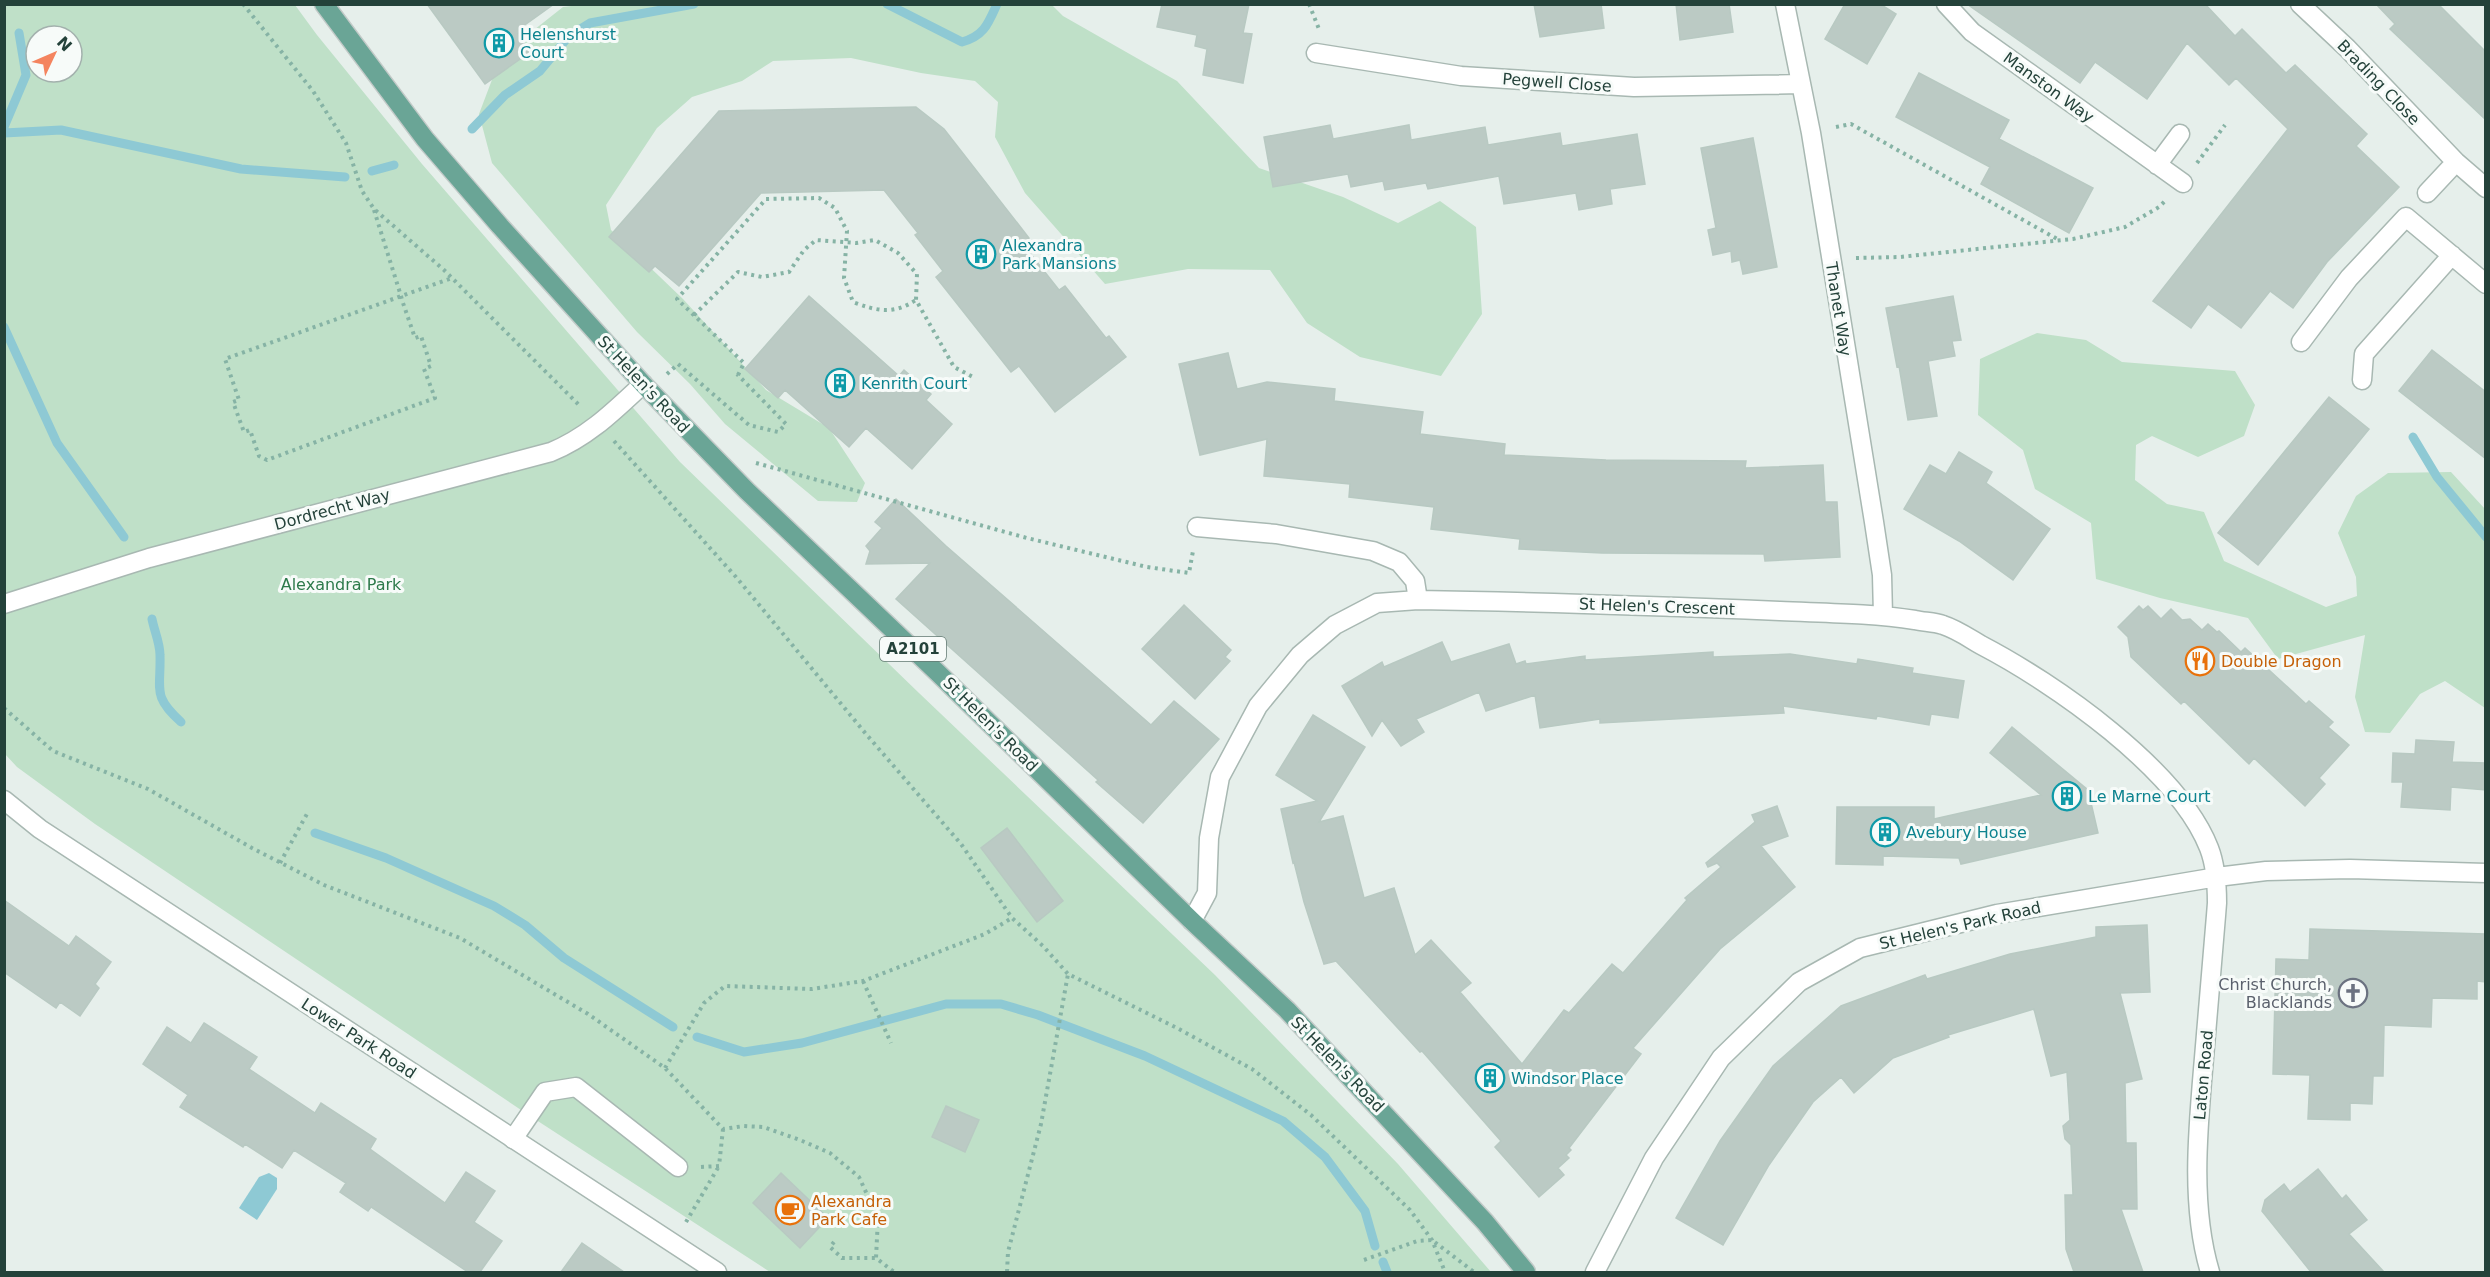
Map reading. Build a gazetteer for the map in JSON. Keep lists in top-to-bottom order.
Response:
{
  "streets": {
    "main road": ["St Helen's Road", "A2101"],
    "street": [
      "Pegwell Close",
      "Brading Close",
      "Manston Way",
      "Thanet Way",
      "Dordrecht Way",
      "St Helen's Crescent",
      "St Helen's Park Road",
      "Lower Park Road",
      "Laton Road"
    ]
  },
  "crossings": [
    ["Pegwell Close", "Thanet Way"],
    ["Thanet Way", "St Helen's Crescent"],
    ["St Helen's Road", "Dordrecht Way"],
    ["St Helen's Road", "St Helen's Crescent"],
    ["St Helen's Crescent", "St Helen's Park Road"],
    ["St Helen's Crescent", "Laton Road"],
    ["St Helen's Park Road", "Laton Road"]
  ],
  "parks": ["Alexandra Park"],
  "places": {
    "building": [
      "Helenshurst Court",
      "Alexandra Park Mansions",
      "Kenrith Court",
      "Le Marne Court",
      "Avebury House",
      "Windsor Place"
    ],
    "restaurant": ["Double Dragon"],
    "church": ["Christ Church, Blacklands"],
    "cafe": ["Alexandra Park Cafe"]
  },
  "north": "top right"
}
